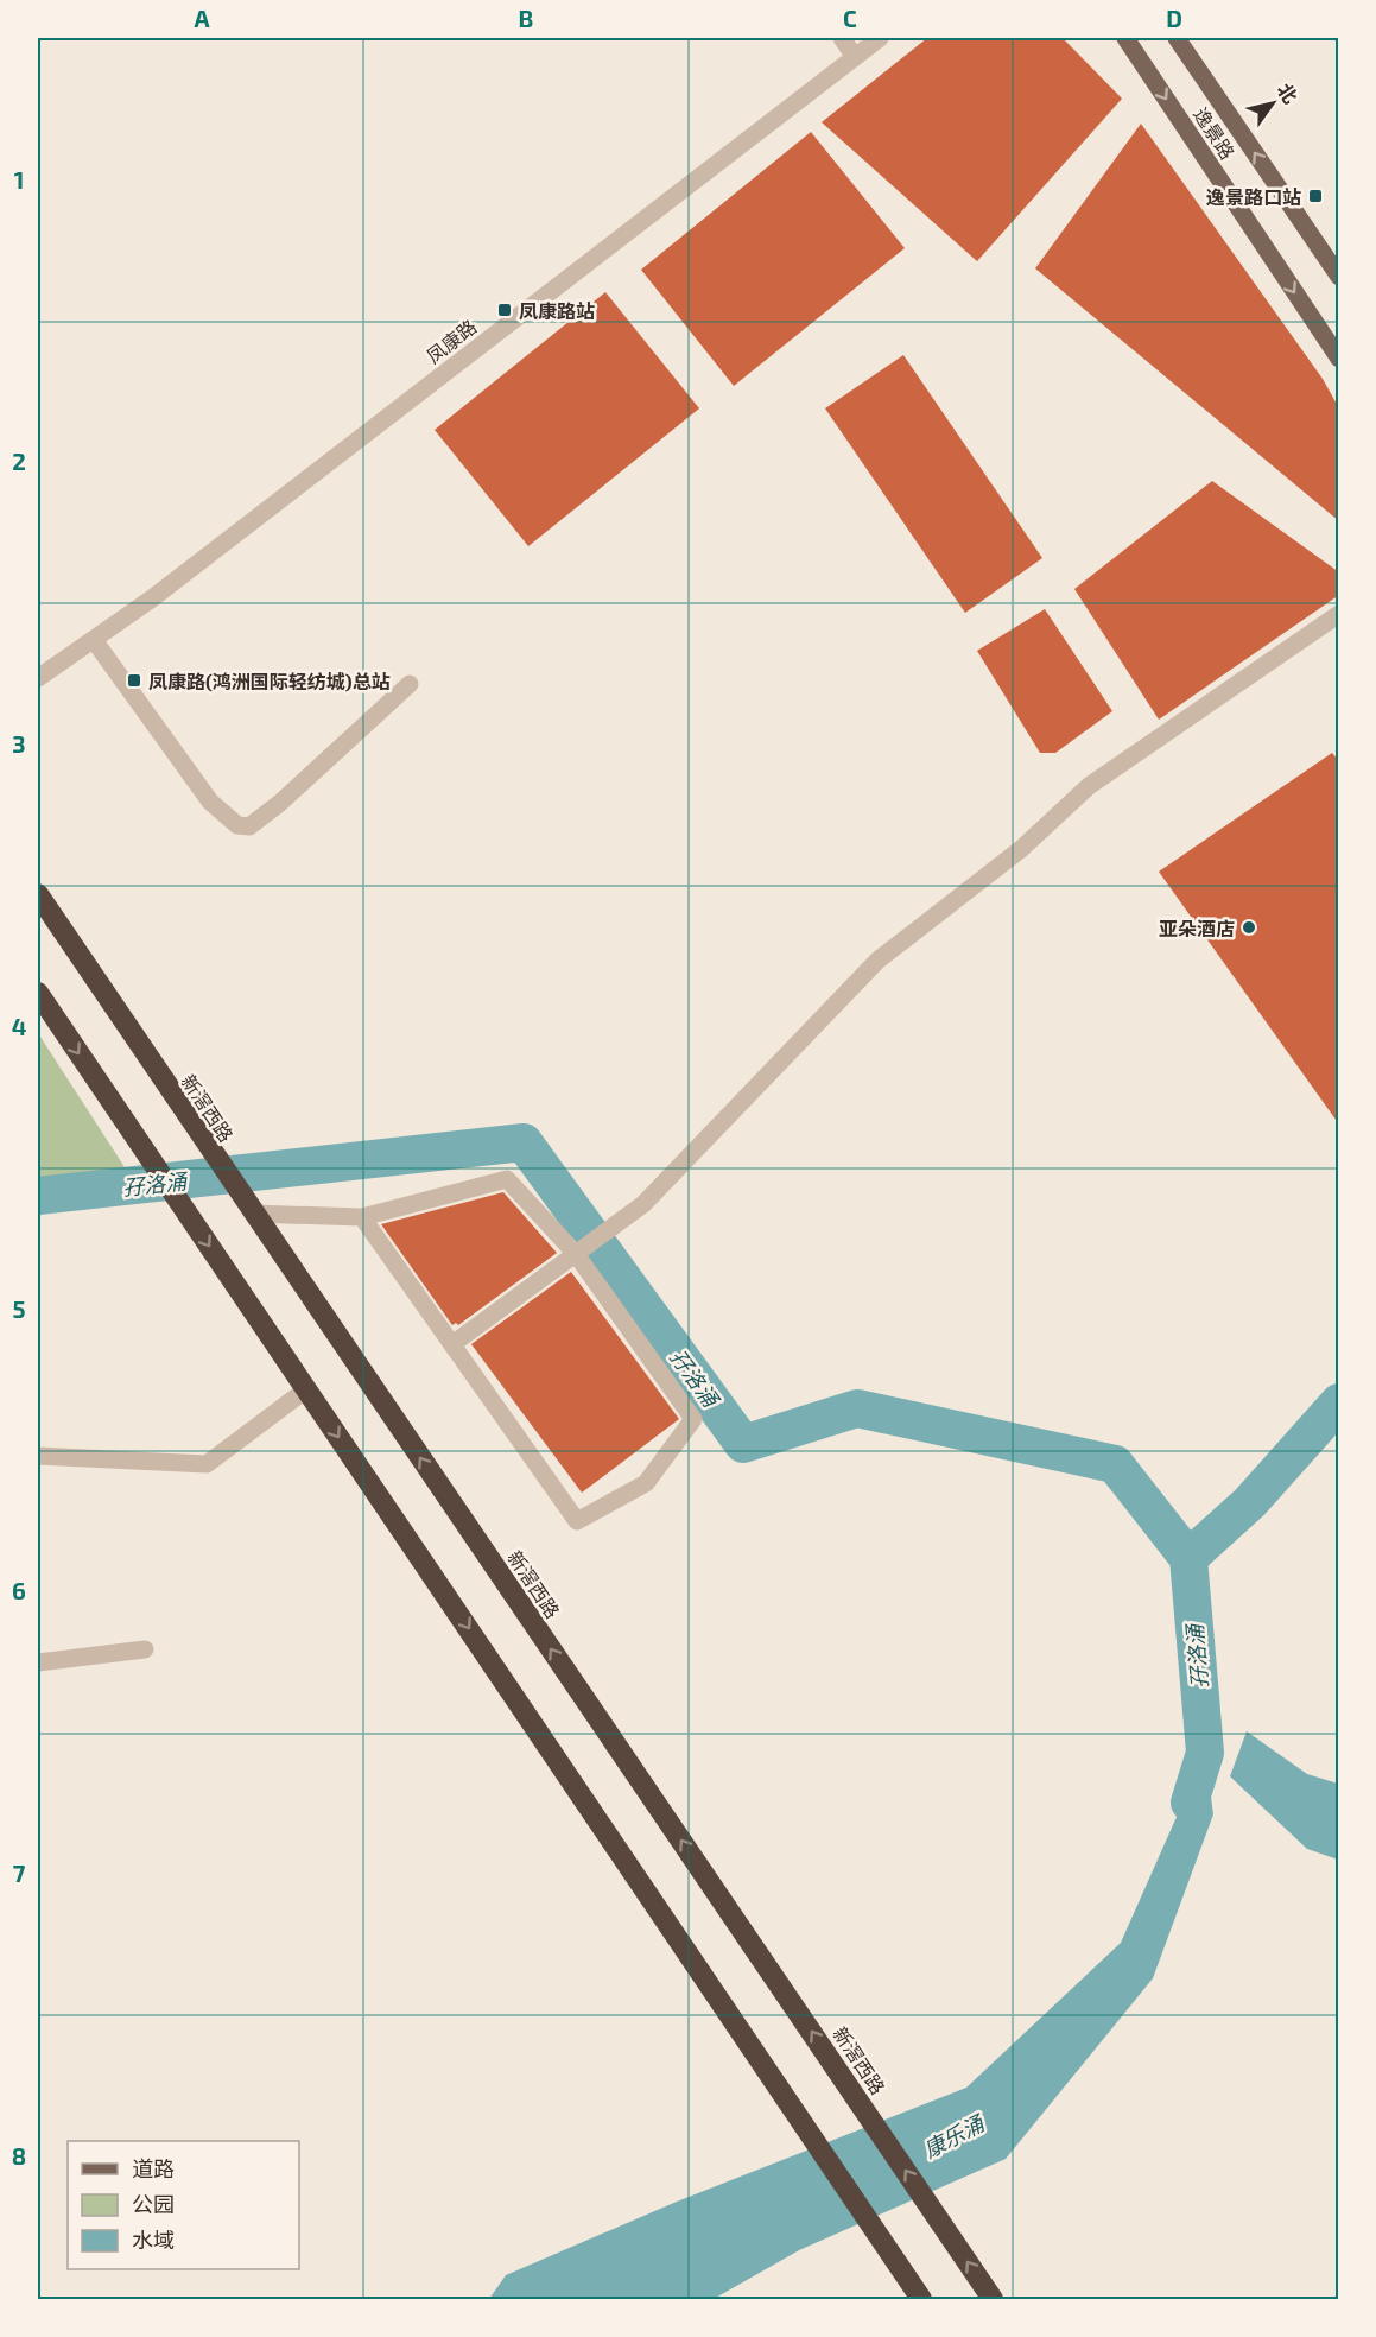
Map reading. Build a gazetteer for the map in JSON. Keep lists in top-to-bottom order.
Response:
{
  "streets": {
    "highway": ["新滘西路"],
    "main road": ["逸景路"],
    "street": ["凤康路"]
  },
  "water": ["孖洛涌", "康乐涌"],
  "places": {
    "transit": ["逸景路口站", "凤康路站", "凤康路(鸿洲国际轻纺城)总站"],
    "other": ["亚朵酒店"]
  },
  "legend": ["道路", "公园", "水域"],
  "north": "top right",
  "grid": {
    "columns": [
      "A",
      "B",
      "C",
      "D"
    ],
    "rows": [
      "1",
      "2",
      "3",
      "4",
      "5",
      "6",
      "7",
      "8"
    ]
  }
}
